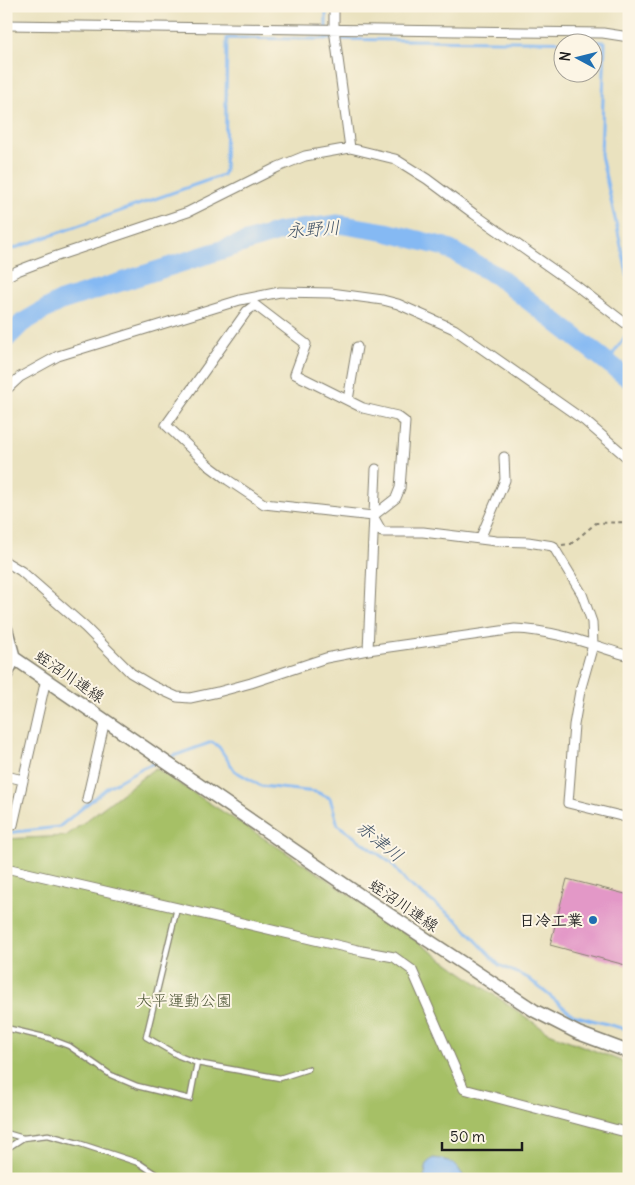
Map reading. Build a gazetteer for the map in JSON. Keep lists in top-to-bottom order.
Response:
{
  "streets": {
    "main road": ["蛭沼川連線"]
  },
  "water": ["永野川", "赤津川"],
  "parks": ["大平運動公園"],
  "places": ["日冷工業"],
  "scale_bar": "50 m",
  "north": "left"
}
